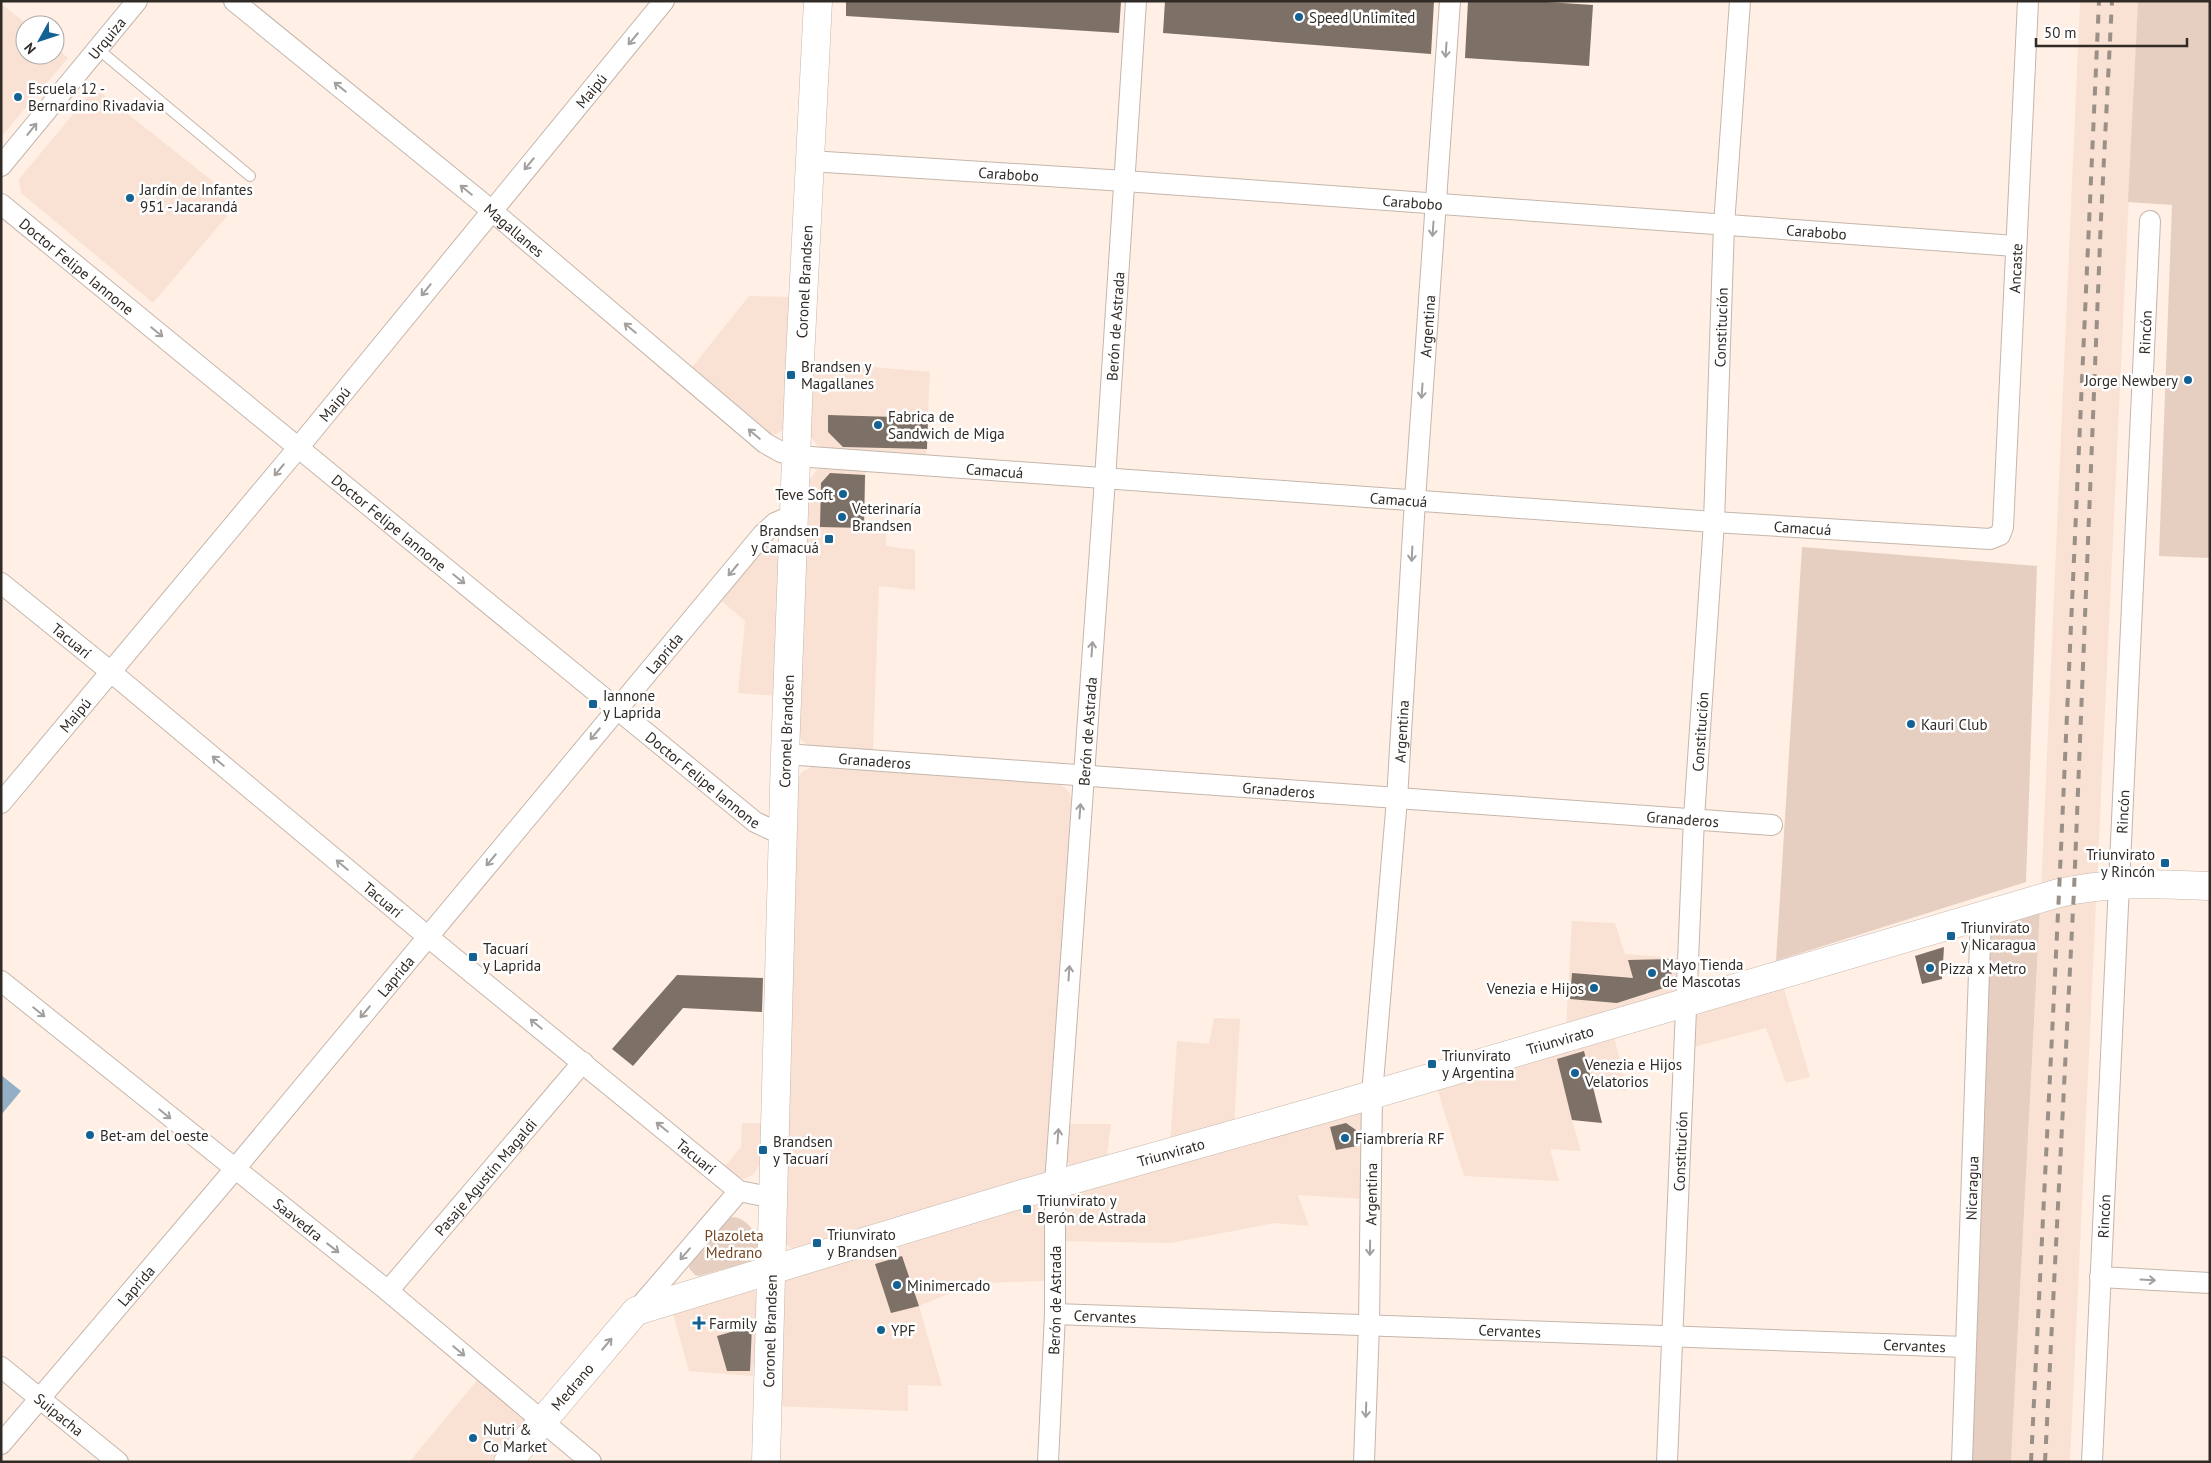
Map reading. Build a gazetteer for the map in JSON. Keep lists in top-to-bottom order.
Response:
{
  "streets": {
    "street": [
      "Urquiza",
      "Maipú",
      "Carabobo",
      "Magallanes",
      "Doctor Felipe Iannone",
      "Ancaste",
      "Coronel Brandsen",
      "Berón de Astrada",
      "Argentina",
      "Constitución",
      "Rincón",
      "Camacuá",
      "Tacuarí",
      "Laprida",
      "Granaderos",
      "Triunvirato",
      "Pasaje Agustín Magaldi",
      "Nicaragua",
      "Saavedra",
      "Cervantes",
      "Medrano",
      "Suipacha"
    ]
  },
  "crossings": [
    ["Maipú", "Magallanes"],
    ["Maipú", "Doctor Felipe Iannone"],
    ["Maipú", "Tacuarí"],
    ["Carabobo", "Ancaste"],
    ["Carabobo", "Coronel Brandsen"],
    ["Carabobo", "Berón de Astrada"],
    ["Carabobo", "Argentina"],
    ["Carabobo", "Constitución"],
    ["Magallanes", "Coronel Brandsen"],
    ["Magallanes", "Camacuá"],
    ["Doctor Felipe Iannone", "Coronel Brandsen"],
    ["Doctor Felipe Iannone", "Laprida"],
    ["Ancaste", "Camacuá"],
    ["Coronel Brandsen", "Camacuá"],
    ["Coronel Brandsen", "Tacuarí"],
    ["Coronel Brandsen", "Laprida"],
    ["Coronel Brandsen", "Granaderos"],
    ["Coronel Brandsen", "Triunvirato"],
    ["Berón de Astrada", "Camacuá"],
    ["Berón de Astrada", "Granaderos"],
    ["Berón de Astrada", "Triunvirato"],
    ["Berón de Astrada", "Cervantes"],
    ["Argentina", "Camacuá"],
    ["Argentina", "Granaderos"],
    ["Argentina", "Triunvirato"],
    ["Argentina", "Cervantes"],
    ["Constitución", "Camacuá"],
    ["Constitución", "Granaderos"],
    ["Constitución", "Triunvirato"],
    ["Constitución", "Cervantes"],
    ["Rincón", "Triunvirato"],
    ["Tacuarí", "Laprida"],
    ["Tacuarí", "Pasaje Agustín Magaldi"],
    ["Tacuarí", "Medrano"],
    ["Laprida", "Saavedra"],
    ["Laprida", "Suipacha"],
    ["Triunvirato", "Nicaragua"],
    ["Pasaje Agustín Magaldi", "Saavedra"],
    ["Nicaragua", "Cervantes"],
    ["Saavedra", "Medrano"]
  ],
  "one_way": [
    "Urquiza",
    "Maipú",
    "Magallanes",
    "Doctor Felipe Iannone",
    "Berón de Astrada",
    "Argentina",
    "Tacuarí",
    "Laprida",
    "Saavedra"
  ],
  "parks": ["Plazoleta Medrano"],
  "places": {
    "other": [
      "Speed Unlimited",
      "Escuela 12 - Bernardino Rivadavia",
      "Jardín de Infantes 951 - Jacarandá",
      "Jorge Newbery",
      "Fabrica de Sandwich de Miga",
      "Teve Soft",
      "Veterinaría Brandsen",
      "Kauri Club",
      "Pizza x Metro",
      "Mayo Tienda de Mascotas",
      "Venezia e Hijos",
      "Venezia e Hijos Velatorios",
      "Bet-am del oeste",
      "Fiambrería RF",
      "Minimercado",
      "YPF",
      "Nutri & Co Market"
    ],
    "transit": [
      "Brandsen y Magallanes",
      "Brandsen y Camacuá",
      "Iannone y Laprida",
      "Triunvirato y Rincón",
      "Triunvirato y Nicaragua",
      "Tacuarí y Laprida",
      "Triunvirato y Argentina",
      "Brandsen y Tacuarí",
      "Triunvirato y Berón de Astrada",
      "Triunvirato y Brandsen"
    ],
    "health": ["Farmily"]
  },
  "scale_bar": "50 m",
  "north": "bottom left"
}
